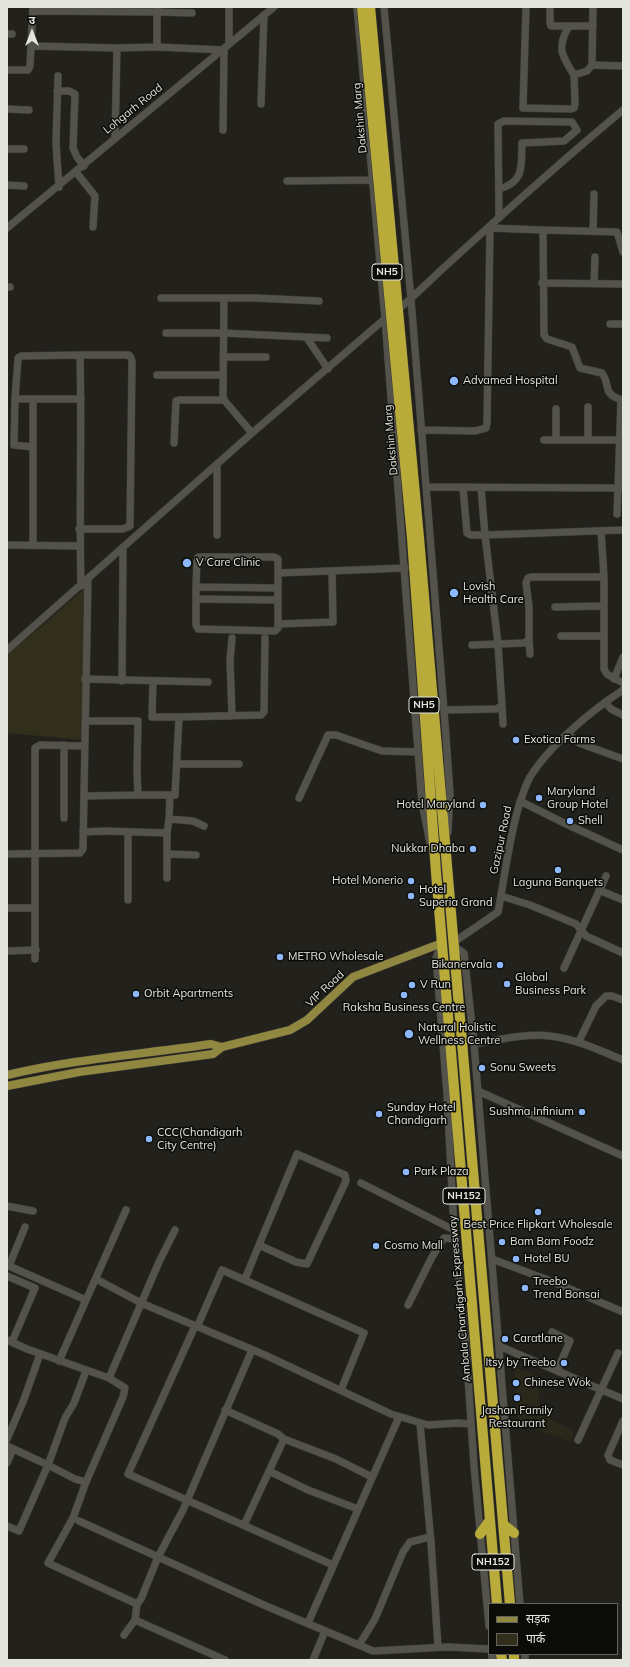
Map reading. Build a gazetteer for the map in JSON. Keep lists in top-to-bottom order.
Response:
{
  "streets": {
    "highway": [
      "Dakshin Marg",
      "NH5",
      "NH152",
      "Ambala Chandigarh Expressway"
    ],
    "main road": ["VIP Road"],
    "street": ["Lohgarh Road", "Gazipur Road"]
  },
  "crossings": [
    ["Dakshin Marg", "NH5"],
    ["Dakshin Marg", "NH152"],
    ["Dakshin Marg", "Ambala Chandigarh Expressway"],
    ["NH5", "NH152"],
    ["Gazipur Road", "NH152"],
    ["VIP Road", "Ambala Chandigarh Expressway"],
    ["NH152", "Ambala Chandigarh Expressway"]
  ],
  "places": [
    "Advamed Hospital",
    "V Care Clinic",
    "Lovish Health Care",
    "Exotica Farms",
    "Maryland Group Hotel",
    "Hotel Maryland",
    "Shell",
    "Nukkar Dhaba",
    "Laguna Banquets",
    "Hotel Monerio",
    "Hotel Superia Grand",
    "METRO Wholesale",
    "Bikanervala",
    "Global Business Park",
    "V Run",
    "Orbit Apartments",
    "Raksha Business Centre",
    "Natural Holistic Wellness Centre",
    "Sonu Sweets",
    "Sushma Infinium",
    "Sunday Hotel Chandigarh",
    "CCC(Chandigarh City Centre)",
    "Park Plaza",
    "Best Price Flipkart Wholesale",
    "Bam Bam Foodz",
    "Cosmo Mall",
    "Hotel BU",
    "Treebo Trend Bonsai",
    "Caratlane",
    "Itsy by Treebo",
    "Chinese Wok",
    "Jashan Family Restaurant"
  ],
  "legend": ["सड़क", "पार्क"],
  "north": "top"
}
